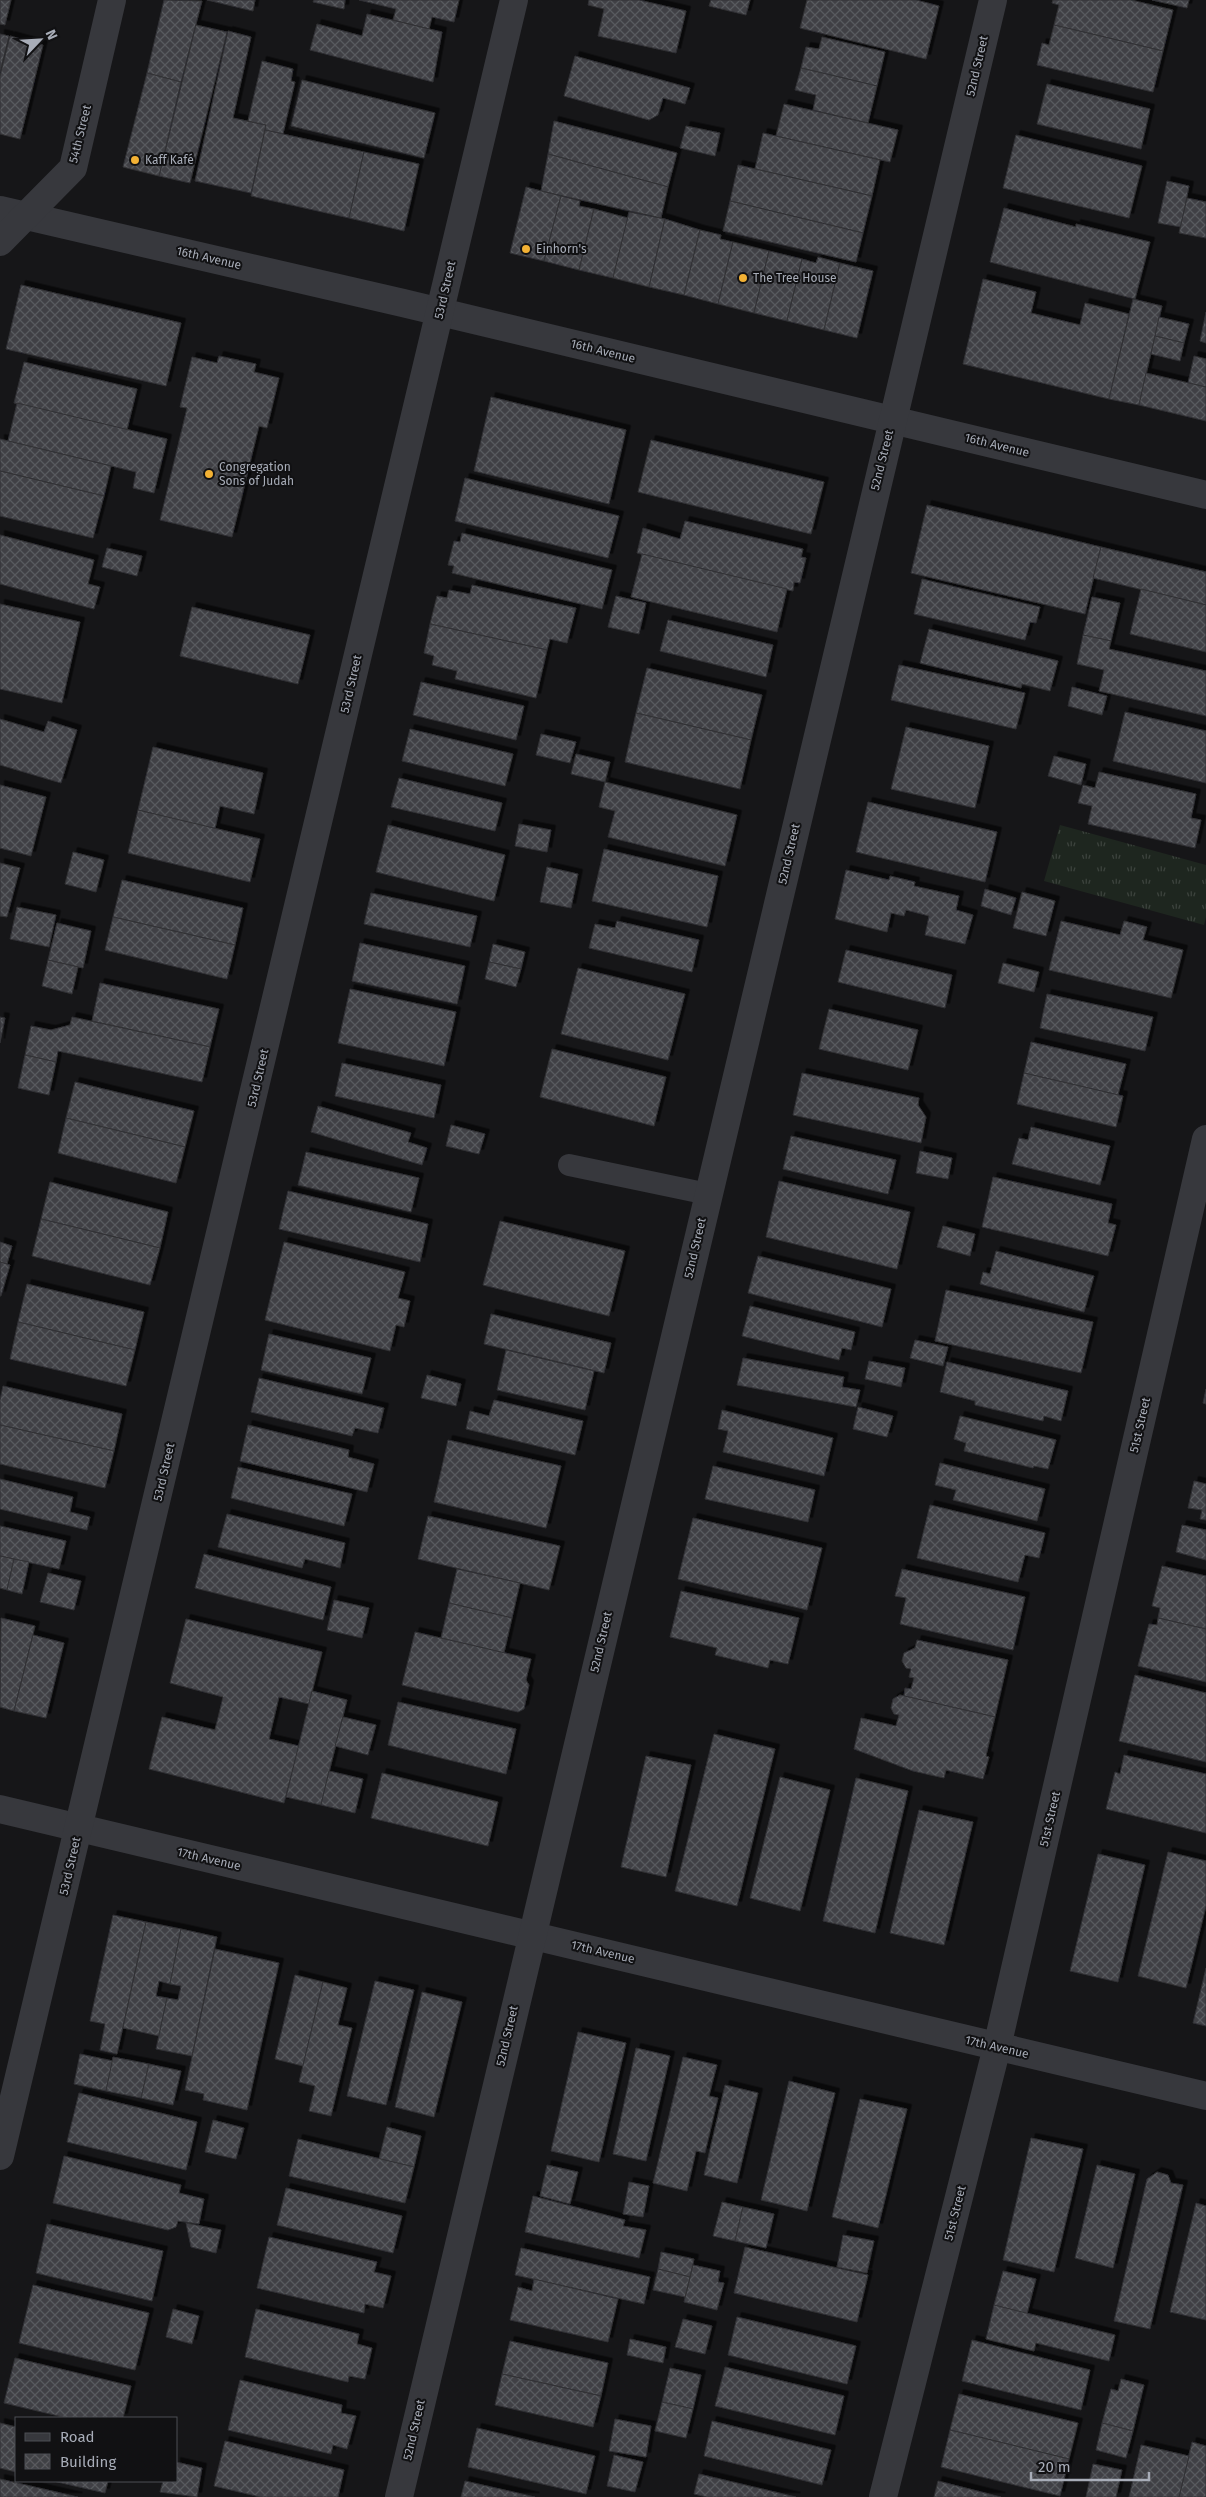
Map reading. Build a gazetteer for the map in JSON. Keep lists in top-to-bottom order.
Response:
{
  "streets": {
    "street": [
      "52nd Street",
      "54th Street",
      "16th Avenue",
      "53rd Street",
      "51st Street",
      "17th Avenue"
    ]
  },
  "crossings": [
    ["52nd Street", "16th Avenue"],
    ["52nd Street", "17th Avenue"],
    ["54th Street", "16th Avenue"],
    ["16th Avenue", "53rd Street"],
    ["53rd Street", "17th Avenue"],
    ["51st Street", "17th Avenue"]
  ],
  "places": [
    "Kaff Kafé",
    "Einhorn's",
    "The Tree House",
    "Congregation Sons of Judah"
  ],
  "legend": ["Road", "Building"],
  "scale_bar": "20 m",
  "north": "top right"
}
